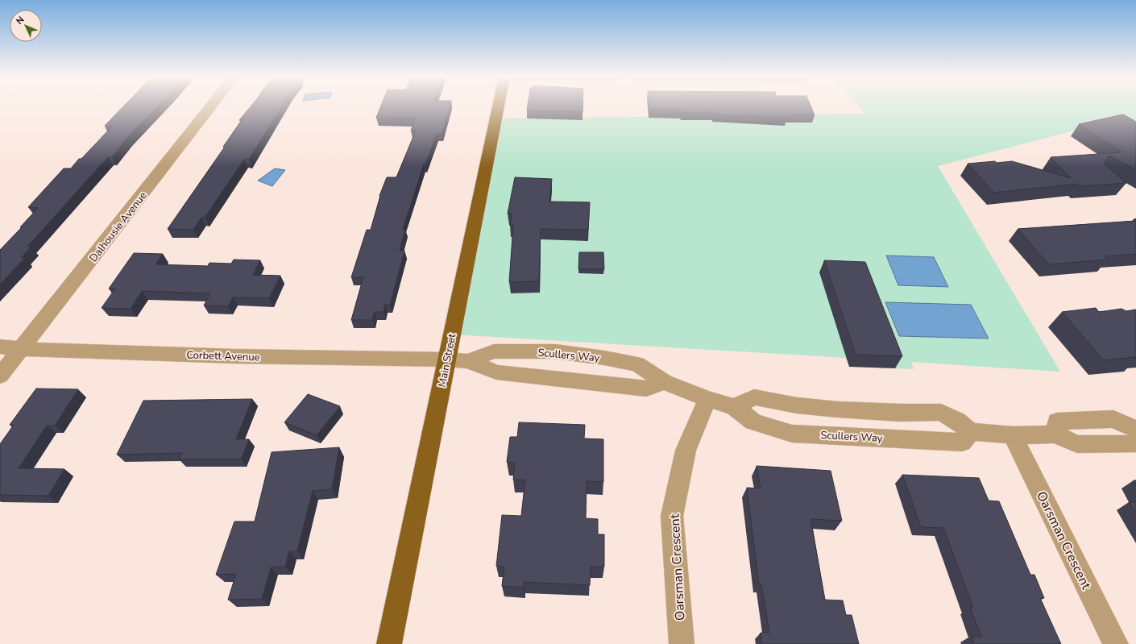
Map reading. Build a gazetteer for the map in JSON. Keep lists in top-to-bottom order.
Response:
{
  "streets": {
    "main road": ["Main Street"],
    "street": [
      "Dalhousie Avenue",
      "Scullers Way",
      "Corbett Avenue",
      "Oarsman Crescent"
    ]
  },
  "crossings": [
    ["Dalhousie Avenue", "Corbett Avenue"],
    ["Scullers Way", "Corbett Avenue"],
    ["Scullers Way", "Main Street"],
    ["Scullers Way", "Oarsman Crescent"],
    ["Corbett Avenue", "Main Street"]
  ],
  "north": "top left"
}
